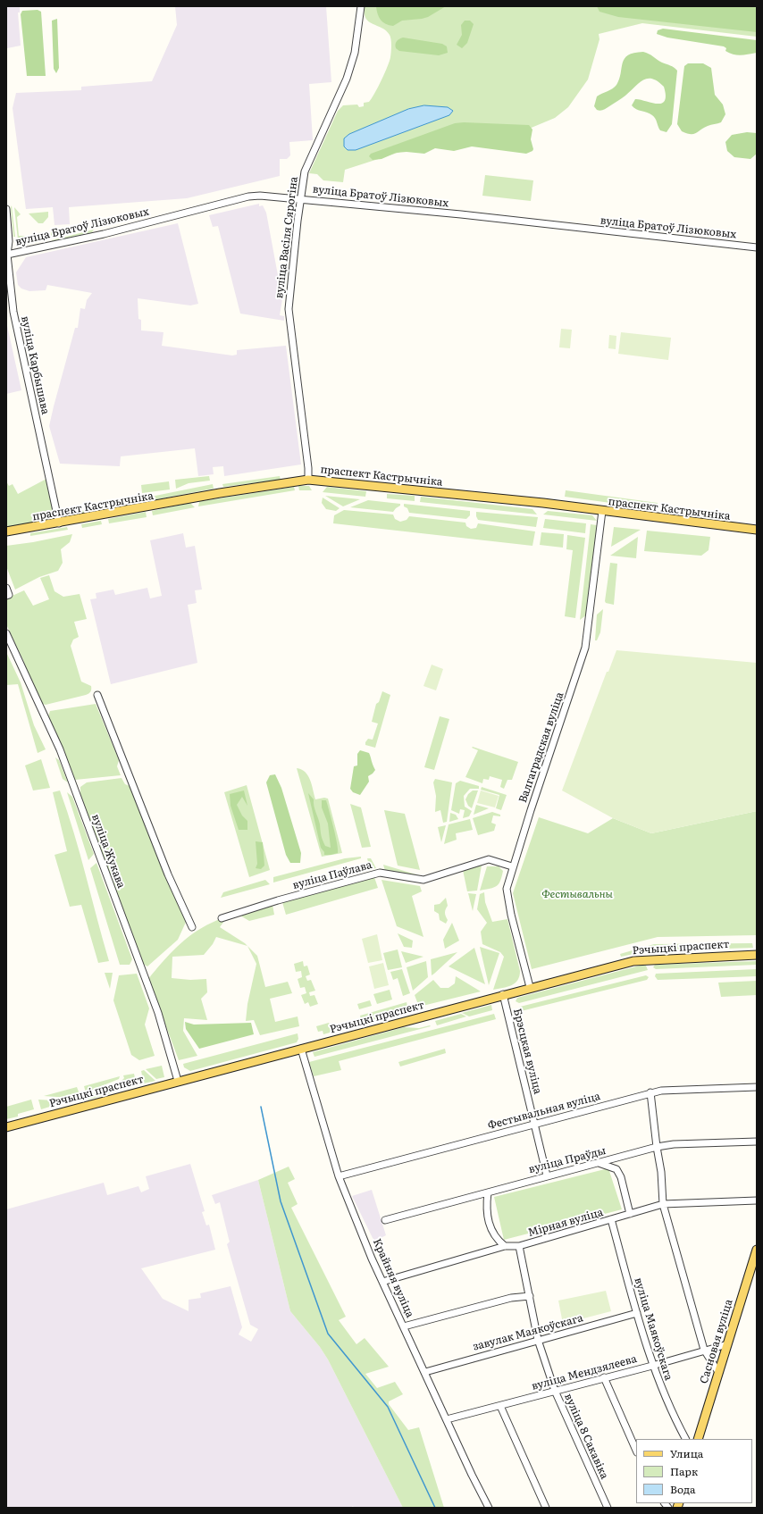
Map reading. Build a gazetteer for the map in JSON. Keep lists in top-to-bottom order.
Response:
{
  "streets": {
    "main road": ["праспект Кастрычніка", "Рэчыцкі праспект", "Сасновая вуліца"],
    "street": [
      "вуліца Братоў Лізюковых",
      "вуліца Васіля Сярогіна",
      "вуліца Карбышава",
      "Валгаградская вуліца",
      "вуліца Жукава",
      "вуліца Паўлава",
      "Брэсцкая вуліца",
      "Фестывальная вуліца",
      "вуліца Праўды",
      "Мірная вуліца",
      "Крайняя вуліца",
      "вуліца Маякоўскага",
      "завулак Маякоўскага",
      "вуліца Мендзялеева",
      "вуліца 8 Сакавіка"
    ]
  },
  "crossings": [
    ["вуліца Братоў Лізюковых", "вуліца Васіля Сярогіна"],
    ["вуліца Братоў Лізюковых", "вуліца Карбышава"],
    ["вуліца Васіля Сярогіна", "праспект Кастрычніка"],
    ["вуліца Карбышава", "праспект Кастрычніка"],
    ["праспект Кастрычніка", "Валгаградская вуліца"],
    ["Валгаградская вуліца", "вуліца Паўлава"],
    ["Валгаградская вуліца", "Рэчыцкі праспект"],
    ["вуліца Жукава", "Рэчыцкі праспект"],
    ["Рэчыцкі праспект", "Брэсцкая вуліца"],
    ["Рэчыцкі праспект", "Крайняя вуліца"],
    ["Брэсцкая вуліца", "Фестывальная вуліца"],
    ["Брэсцкая вуліца", "вуліца Праўды"],
    ["Фестывальная вуліца", "Крайняя вуліца"],
    ["Мірная вуліца", "Крайняя вуліца"],
    ["Мірная вуліца", "вуліца Маякоўскага"],
    ["Мірная вуліца", "вуліца 8 Сакавіка"],
    ["Крайняя вуліца", "завулак Маякоўскага"],
    ["Крайняя вуліца", "вуліца Мендзялеева"],
    ["вуліца Маякоўскага", "завулак Маякоўскага"],
    ["вуліца Маякоўскага", "вуліца Мендзялеева"],
    ["завулак Маякоўскага", "вуліца 8 Сакавіка"],
    ["Сасновая вуліца", "вуліца Мендзялеева"],
    ["вуліца Мендзялеева", "вуліца 8 Сакавіка"]
  ],
  "parks": ["Фестывальны"],
  "legend": ["Улица", "Парк", "Вода"]
}
